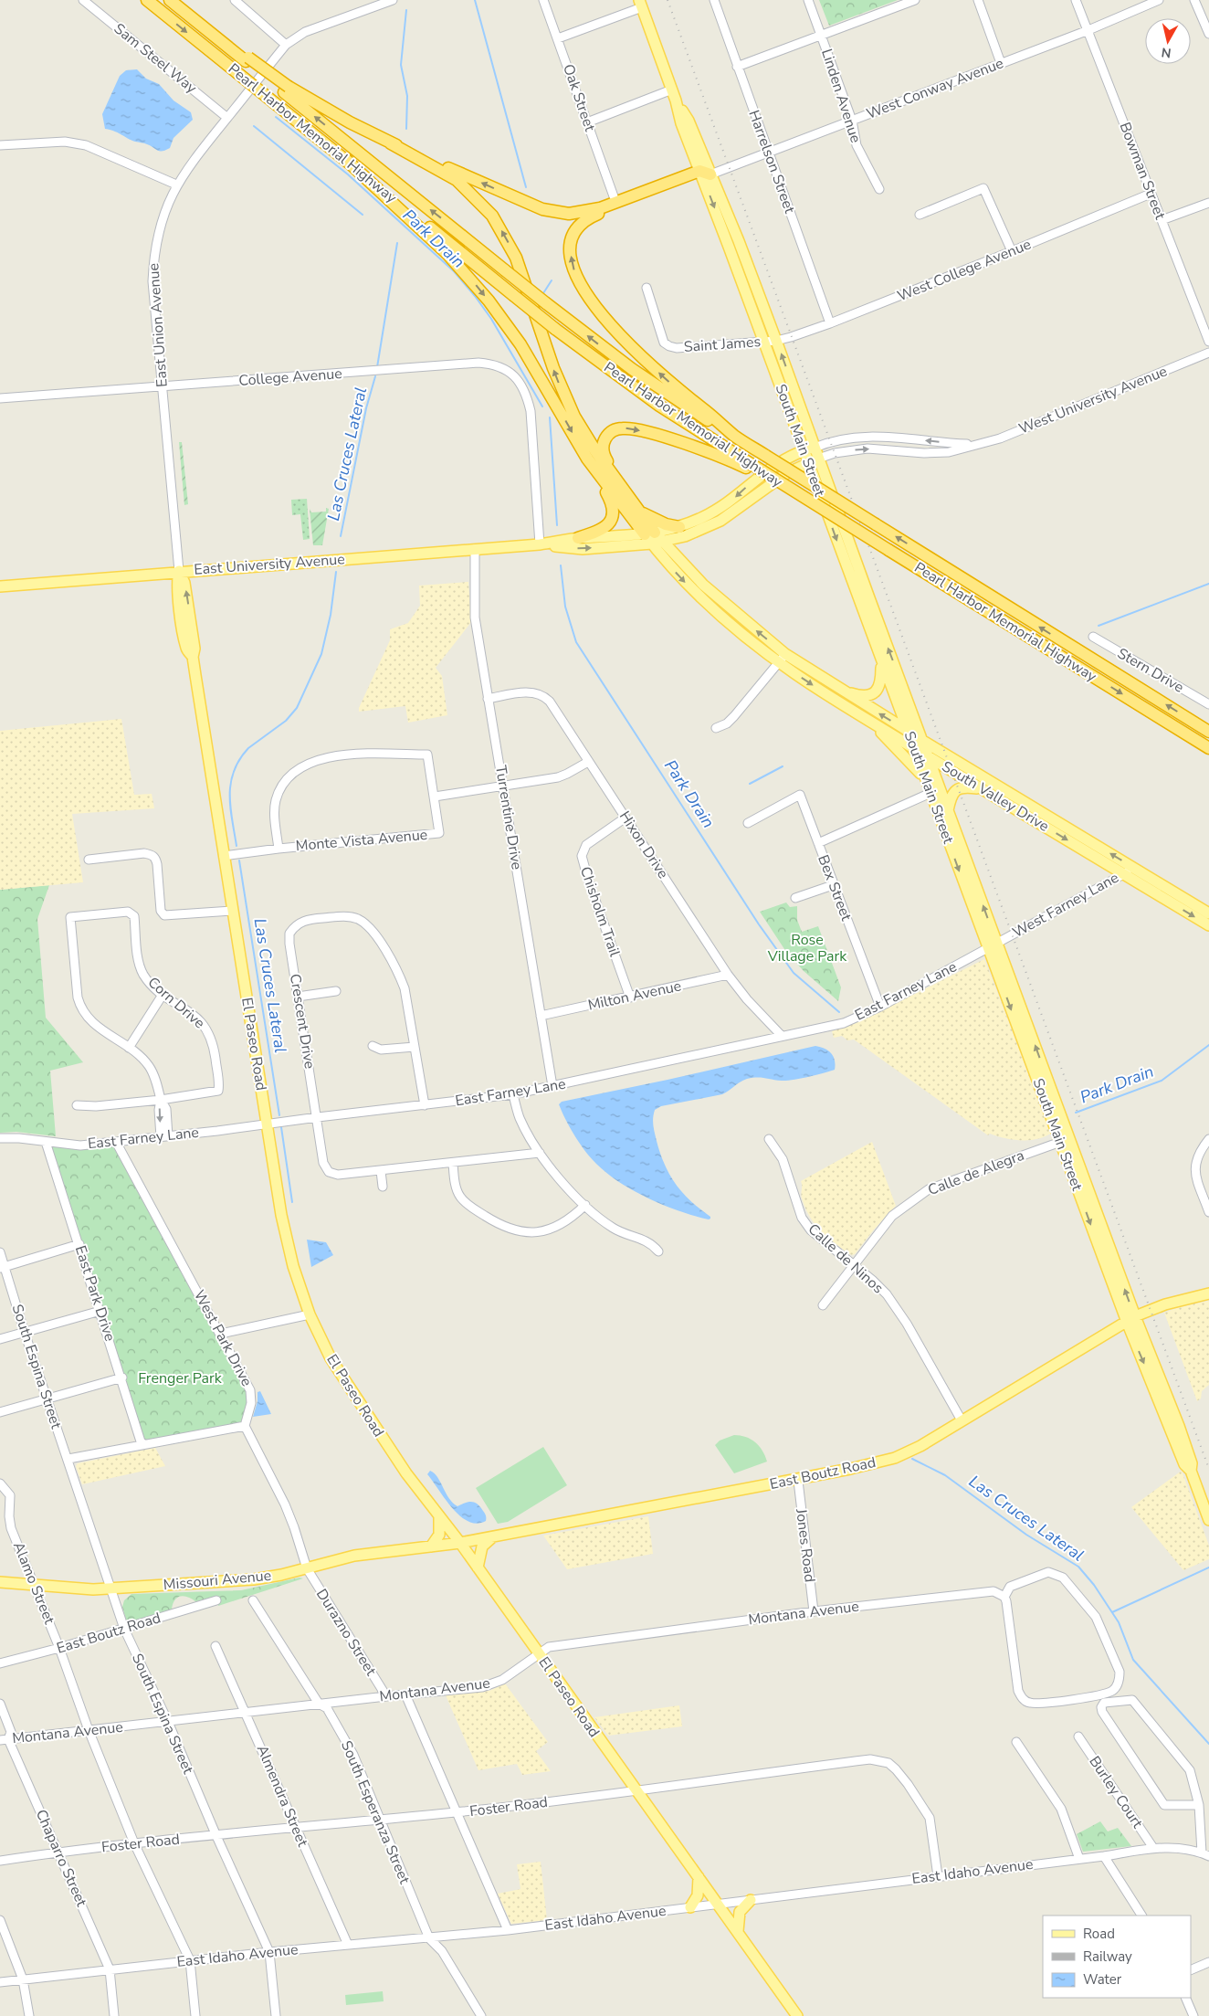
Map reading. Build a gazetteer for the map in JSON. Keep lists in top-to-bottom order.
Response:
{
  "streets": {
    "highway": ["Pearl Harbor Memorial Highway"],
    "main road": [
      "West University Avenue",
      "South Main Street",
      "East University Avenue",
      "South Valley Drive",
      "El Paseo Road",
      "East Boutz Road",
      "Missouri Avenue"
    ],
    "street": [
      "Sam Steel Way",
      "West Conway Avenue",
      "Linden Avenue",
      "Oak Street",
      "Harrelson Street",
      "Bowman Street",
      "West College Avenue",
      "East Union Avenue",
      "Saint James",
      "College Avenue",
      "Stern Drive",
      "Turrentine Drive",
      "Monte Vista Avenue",
      "Hixon Drive",
      "Bex Street",
      "West Farney Lane",
      "Chisholm Trail",
      "East Farney Lane",
      "Milton Avenue",
      "Corn Drive",
      "Crescent Drive",
      "Calle de Alegra",
      "Calle de Ninos",
      "East Park Drive",
      "West Park Drive",
      "South Espina Street",
      "Jones Road",
      "Alamo Street",
      "Montana Avenue",
      "Durazno Street",
      "Burley Court",
      "Almendra Street",
      "Foster Road",
      "South Esperanza Street",
      "Chaparro Street",
      "East Idaho Avenue"
    ]
  },
  "crossings": [
    ["Sam Steel Way", "East Union Avenue"],
    ["West Conway Avenue", "Linden Avenue"],
    ["West Conway Avenue", "Harrelson Street"],
    ["West Conway Avenue", "Bowman Street"],
    ["West Conway Avenue", "South Main Street"],
    ["Harrelson Street", "West College Avenue"],
    ["Bowman Street", "West College Avenue"],
    ["West College Avenue", "Saint James"],
    ["West College Avenue", "South Main Street"],
    ["East Union Avenue", "College Avenue"],
    ["East Union Avenue", "East University Avenue"],
    ["East Union Avenue", "El Paseo Road"],
    ["Saint James", "South Main Street"],
    ["College Avenue", "East University Avenue"],
    ["West University Avenue", "South Main Street"],
    ["West University Avenue", "East University Avenue"],
    ["South Main Street", "East University Avenue"],
    ["South Main Street", "South Valley Drive"],
    ["South Main Street", "West Farney Lane"],
    ["South Main Street", "East Farney Lane"],
    ["South Main Street", "Calle de Alegra"],
    ["South Main Street", "East Boutz Road"],
    ["East University Avenue", "South Valley Drive"],
    ["East University Avenue", "Turrentine Drive"],
    ["East University Avenue", "El Paseo Road"],
    ["South Valley Drive", "West Farney Lane"],
    ["Turrentine Drive", "Hixon Drive"],
    ["Turrentine Drive", "East Farney Lane"],
    ["Turrentine Drive", "Milton Avenue"],
    ["Monte Vista Avenue", "El Paseo Road"],
    ["Hixon Drive", "Chisholm Trail"],
    ["Hixon Drive", "East Farney Lane"],
    ["Hixon Drive", "Milton Avenue"],
    ["Bex Street", "East Farney Lane"],
    ["West Farney Lane", "East Farney Lane"],
    ["Chisholm Trail", "Milton Avenue"],
    ["East Farney Lane", "Crescent Drive"],
    ["East Farney Lane", "El Paseo Road"],
    ["East Farney Lane", "East Park Drive"],
    ["East Farney Lane", "West Park Drive"],
    ["El Paseo Road", "East Boutz Road"],
    ["El Paseo Road", "Missouri Avenue"],
    ["El Paseo Road", "Montana Avenue"],
    ["El Paseo Road", "Foster Road"],
    ["El Paseo Road", "East Idaho Avenue"],
    ["Calle de Alegra", "Calle de Ninos"],
    ["Calle de Ninos", "East Boutz Road"],
    ["South Espina Street", "East Boutz Road"],
    ["South Espina Street", "Missouri Avenue"],
    ["South Espina Street", "Montana Avenue"],
    ["South Espina Street", "Foster Road"],
    ["South Espina Street", "East Idaho Avenue"],
    ["East Boutz Road", "Jones Road"],
    ["East Boutz Road", "Missouri Avenue"],
    ["East Boutz Road", "Alamo Street"],
    ["Jones Road", "Montana Avenue"],
    ["Missouri Avenue", "Alamo Street"],
    ["Missouri Avenue", "Durazno Street"],
    ["Alamo Street", "Montana Avenue"],
    ["Alamo Street", "Foster Road"],
    ["Alamo Street", "East Idaho Avenue"],
    ["Montana Avenue", "Durazno Street"],
    ["Montana Avenue", "Almendra Street"],
    ["Montana Avenue", "South Esperanza Street"],
    ["Montana Avenue", "Chaparro Street"],
    ["Burley Court", "East Idaho Avenue"],
    ["Almendra Street", "Foster Road"],
    ["Almendra Street", "East Idaho Avenue"],
    ["Foster Road", "South Esperanza Street"],
    ["Foster Road", "Chaparro Street"],
    ["Foster Road", "East Idaho Avenue"],
    ["South Esperanza Street", "East Idaho Avenue"],
    ["Chaparro Street", "East Idaho Avenue"]
  ],
  "water": ["Park Drain", "Las Cruces Lateral"],
  "parks": ["Rose Village Park", "Frenger Park"],
  "legend": ["Road", "Railway", "Water"],
  "north": "bottom"
}
